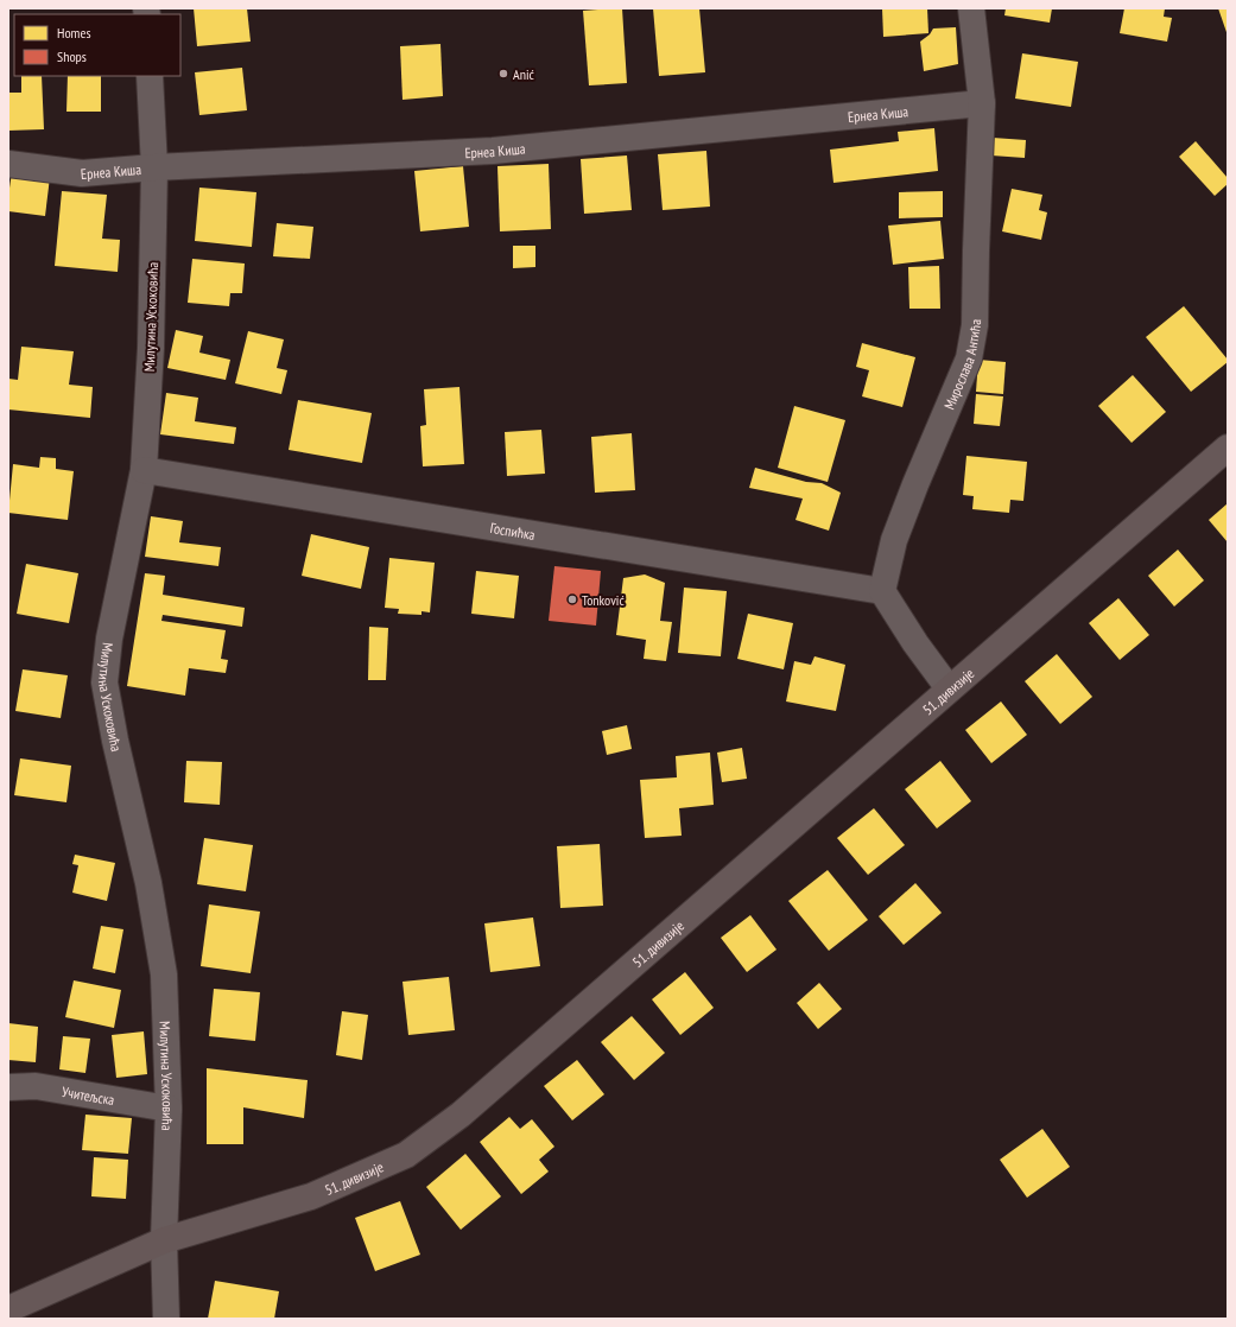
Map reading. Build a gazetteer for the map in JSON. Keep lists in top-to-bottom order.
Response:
{
  "streets": {
    "street": [
      "Ернеа Киша",
      "Милутина Ускоковића",
      "Мирослава Антића",
      "Госпићка",
      "51. дивизије",
      "Учитељска"
    ]
  },
  "crossings": [
    ["Ернеа Киша", "Милутина Ускоковића"],
    ["Ернеа Киша", "Мирослава Антића"],
    ["Милутина Ускоковића", "Госпићка"],
    ["Милутина Ускоковића", "51. дивизије"],
    ["Милутина Ускоковића", "Учитељска"],
    ["Мирослава Антића", "Госпићка"]
  ],
  "places": ["Anić", "Tonković"],
  "legend": ["Homes", "Shops"]
}
